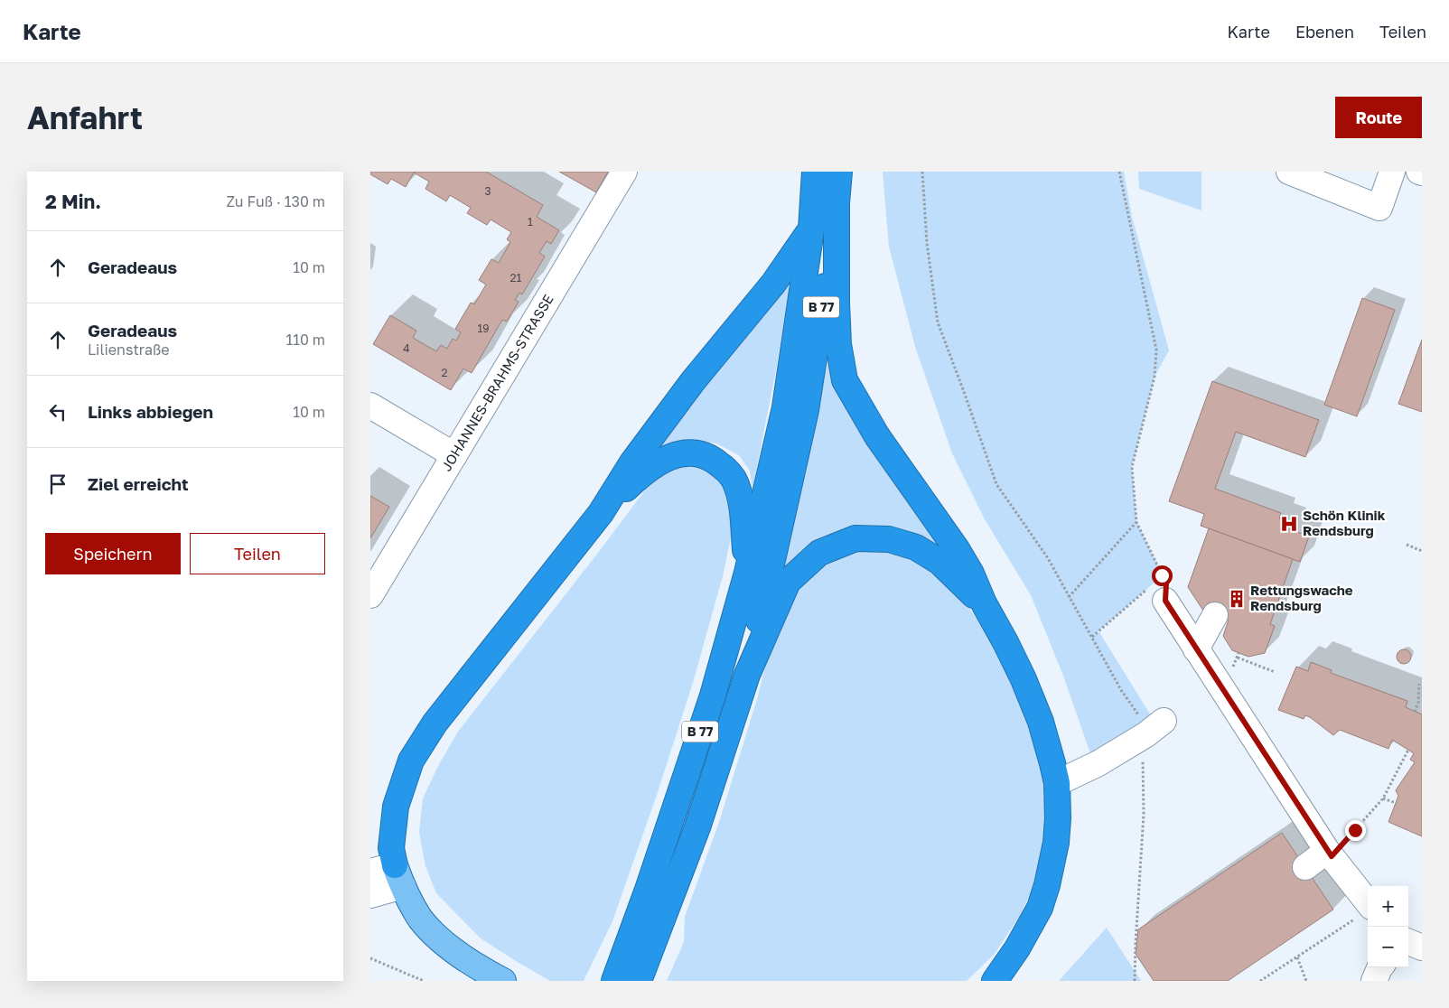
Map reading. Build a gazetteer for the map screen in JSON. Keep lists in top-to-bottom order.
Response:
{
  "streets": {
    "highway": ["B 77"],
    "street": ["JOHANNES-BRAHMS-STRASSE"]
  },
  "places": {
    "hospital": ["Schön Klinik Rendsburg"],
    "building": ["Rettungswache Rendsburg"]
  },
  "house_numbers": [
    "3",
    "1",
    "21",
    "19",
    "4",
    "2"
  ],
  "page": {
    "header": "Karte",
    "nav": ["Karte", "Ebenen", "Teilen"],
    "buttons": [
      "Route",
      ["Speichern", "Teilen"]
    ],
    "title": "Anfahrt",
    "heading": ["2 Min.", "Zu Fuß · 130 m"],
    "list": [
      ["Geradeaus", "10 m"],
      ["Geradeaus", "Lilienstraße", "110 m"],
      ["Links abbiegen", "10 m"],
      "Ziel erreicht"
    ],
    "map_buttons": ["+", "−"]
  }
}
